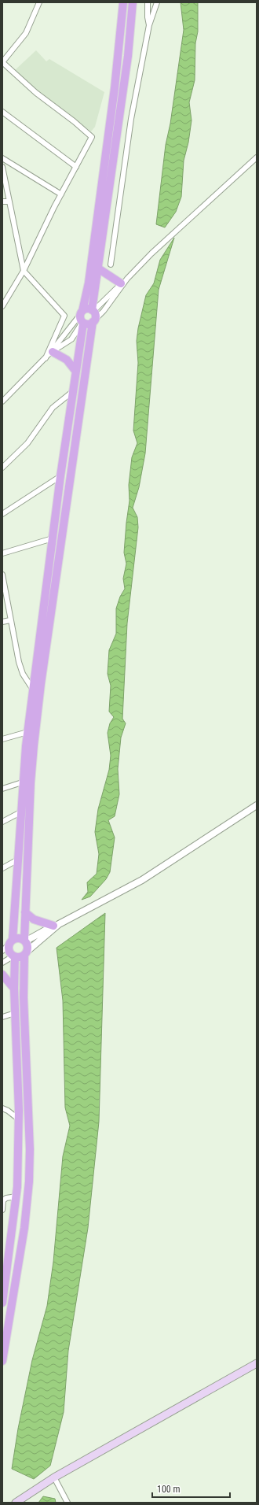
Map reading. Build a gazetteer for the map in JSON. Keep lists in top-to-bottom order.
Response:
{
  "scale_bar": "100 m"
}
